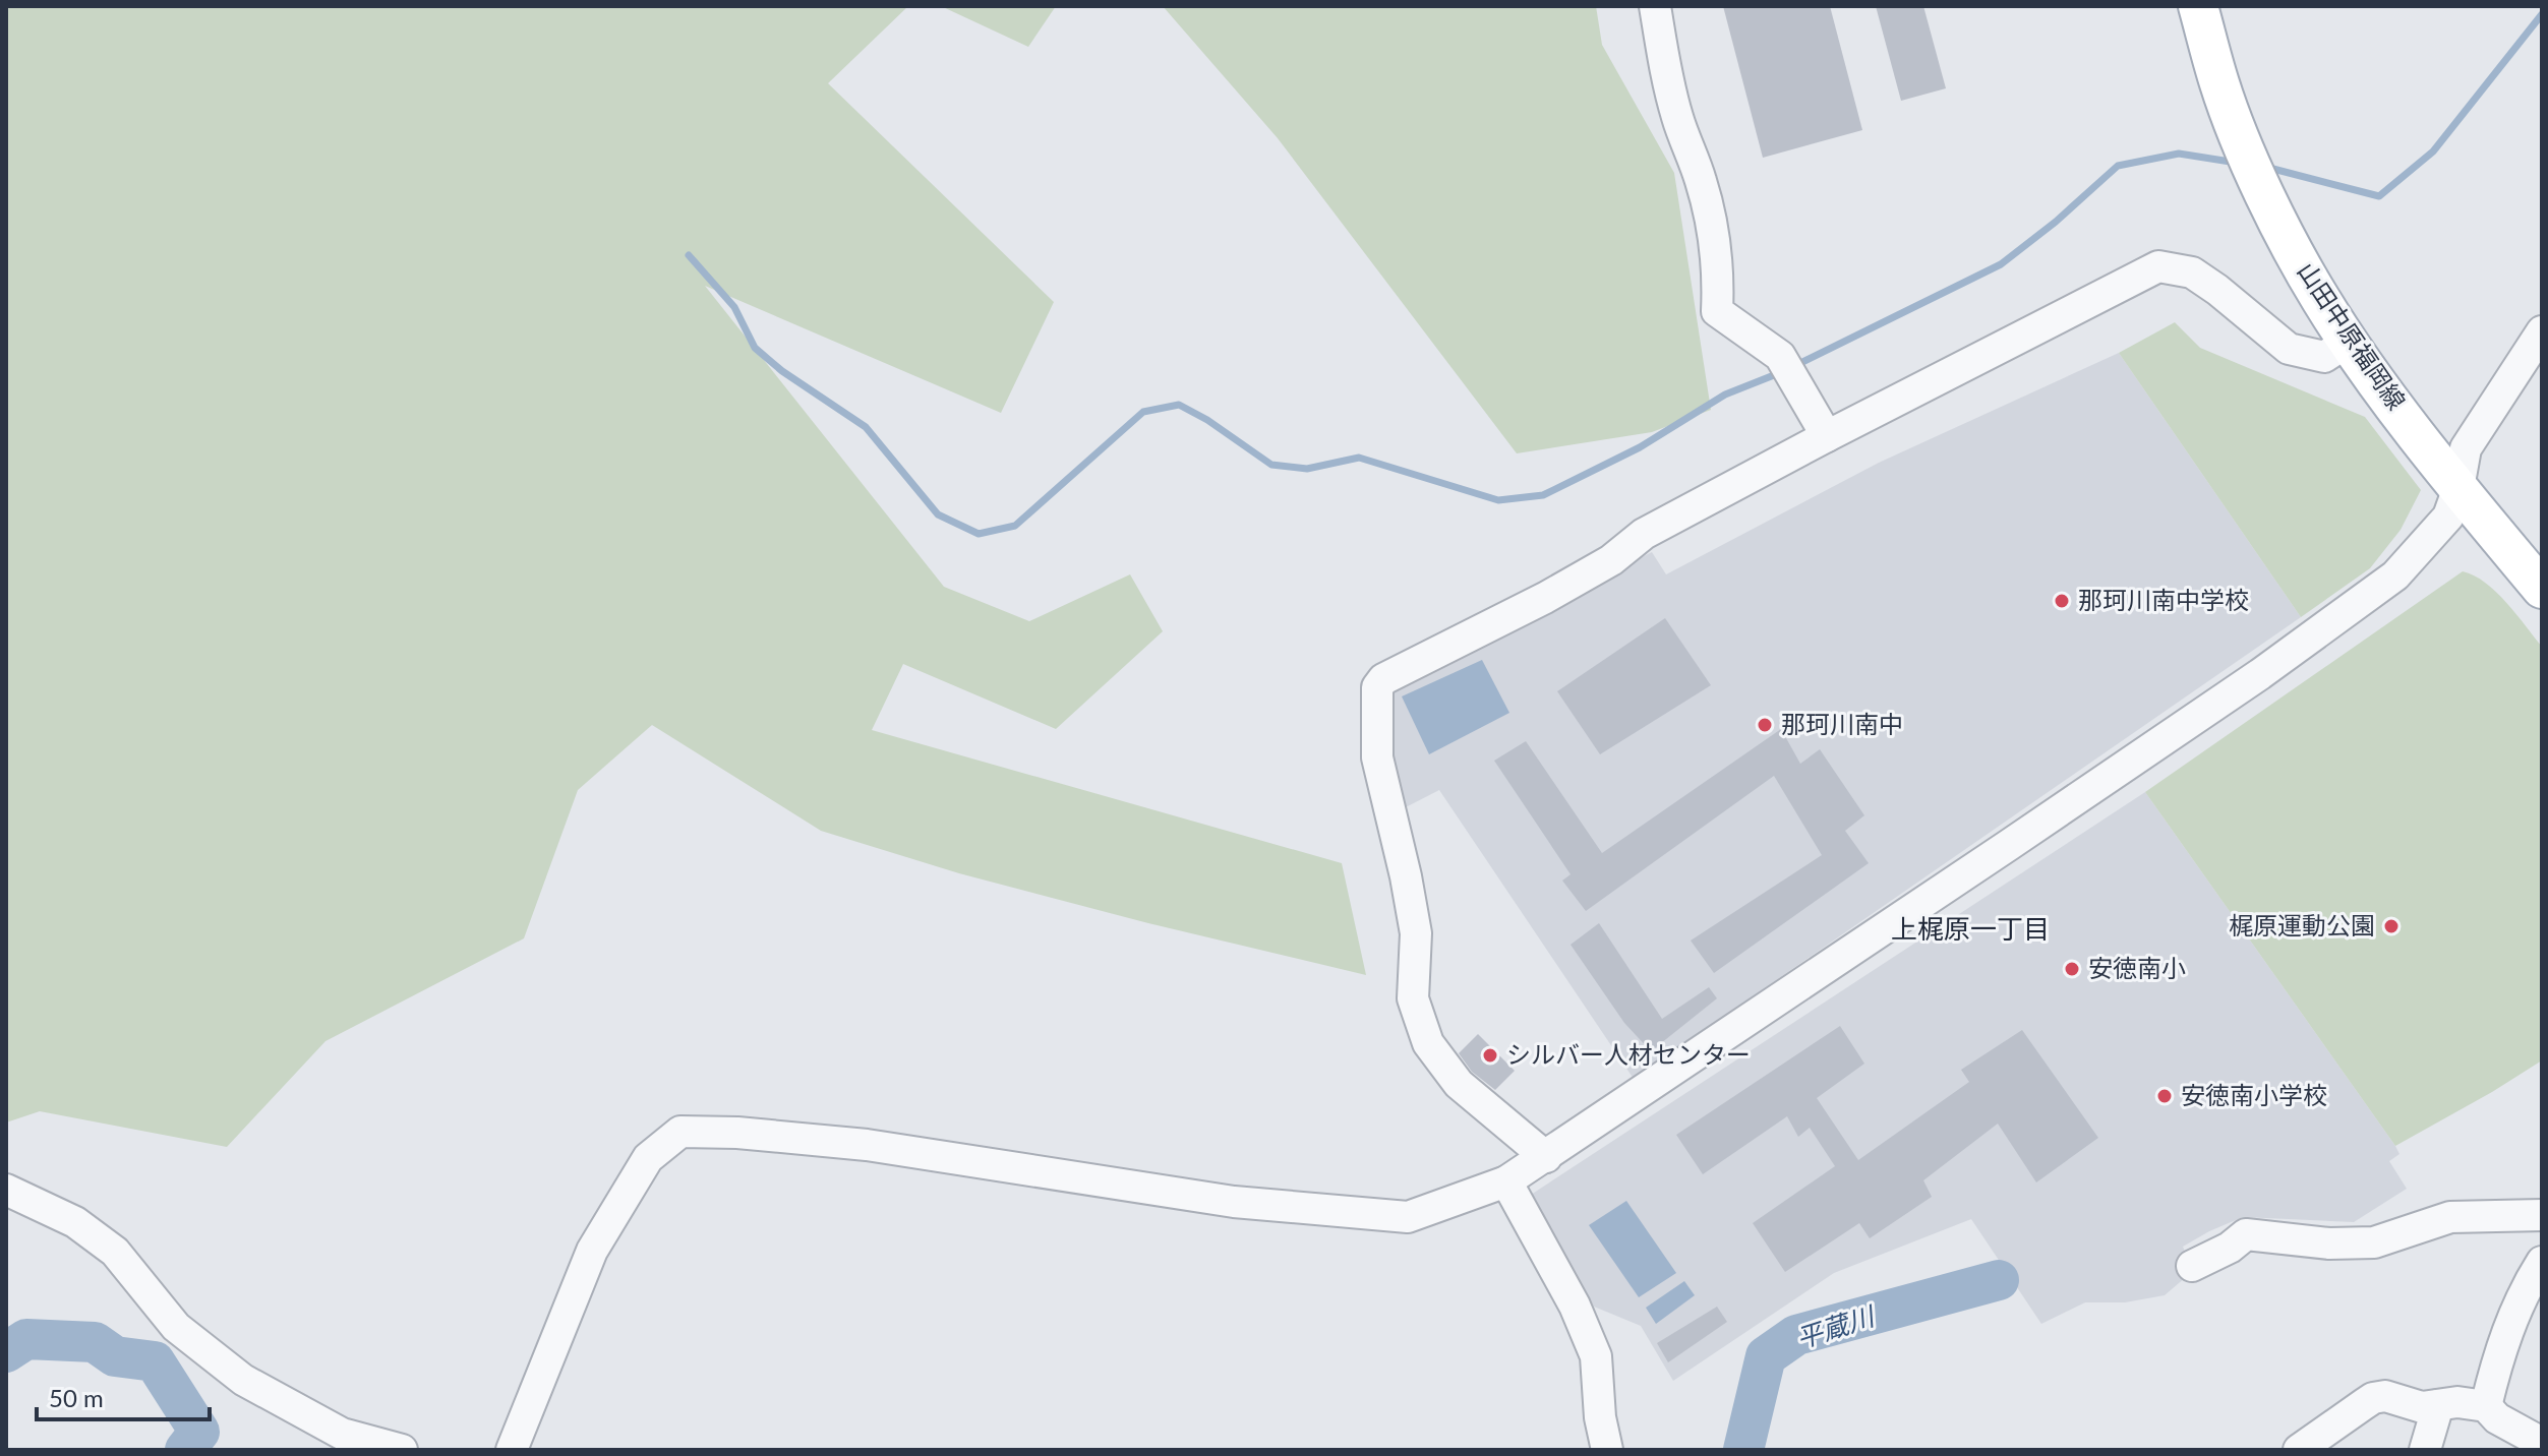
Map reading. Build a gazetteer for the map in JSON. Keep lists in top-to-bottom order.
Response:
{
  "streets": {
    "main road": ["山田中原福岡線"]
  },
  "districts": ["上梶原一丁目"],
  "water": ["平蔵川"],
  "places": [
    "那珂川南中学校",
    "那珂川南中",
    "梶原運動公園",
    "安徳南小",
    "シルバー人材センター",
    "安徳南小学校"
  ],
  "scale_bar": "50 m"
}
